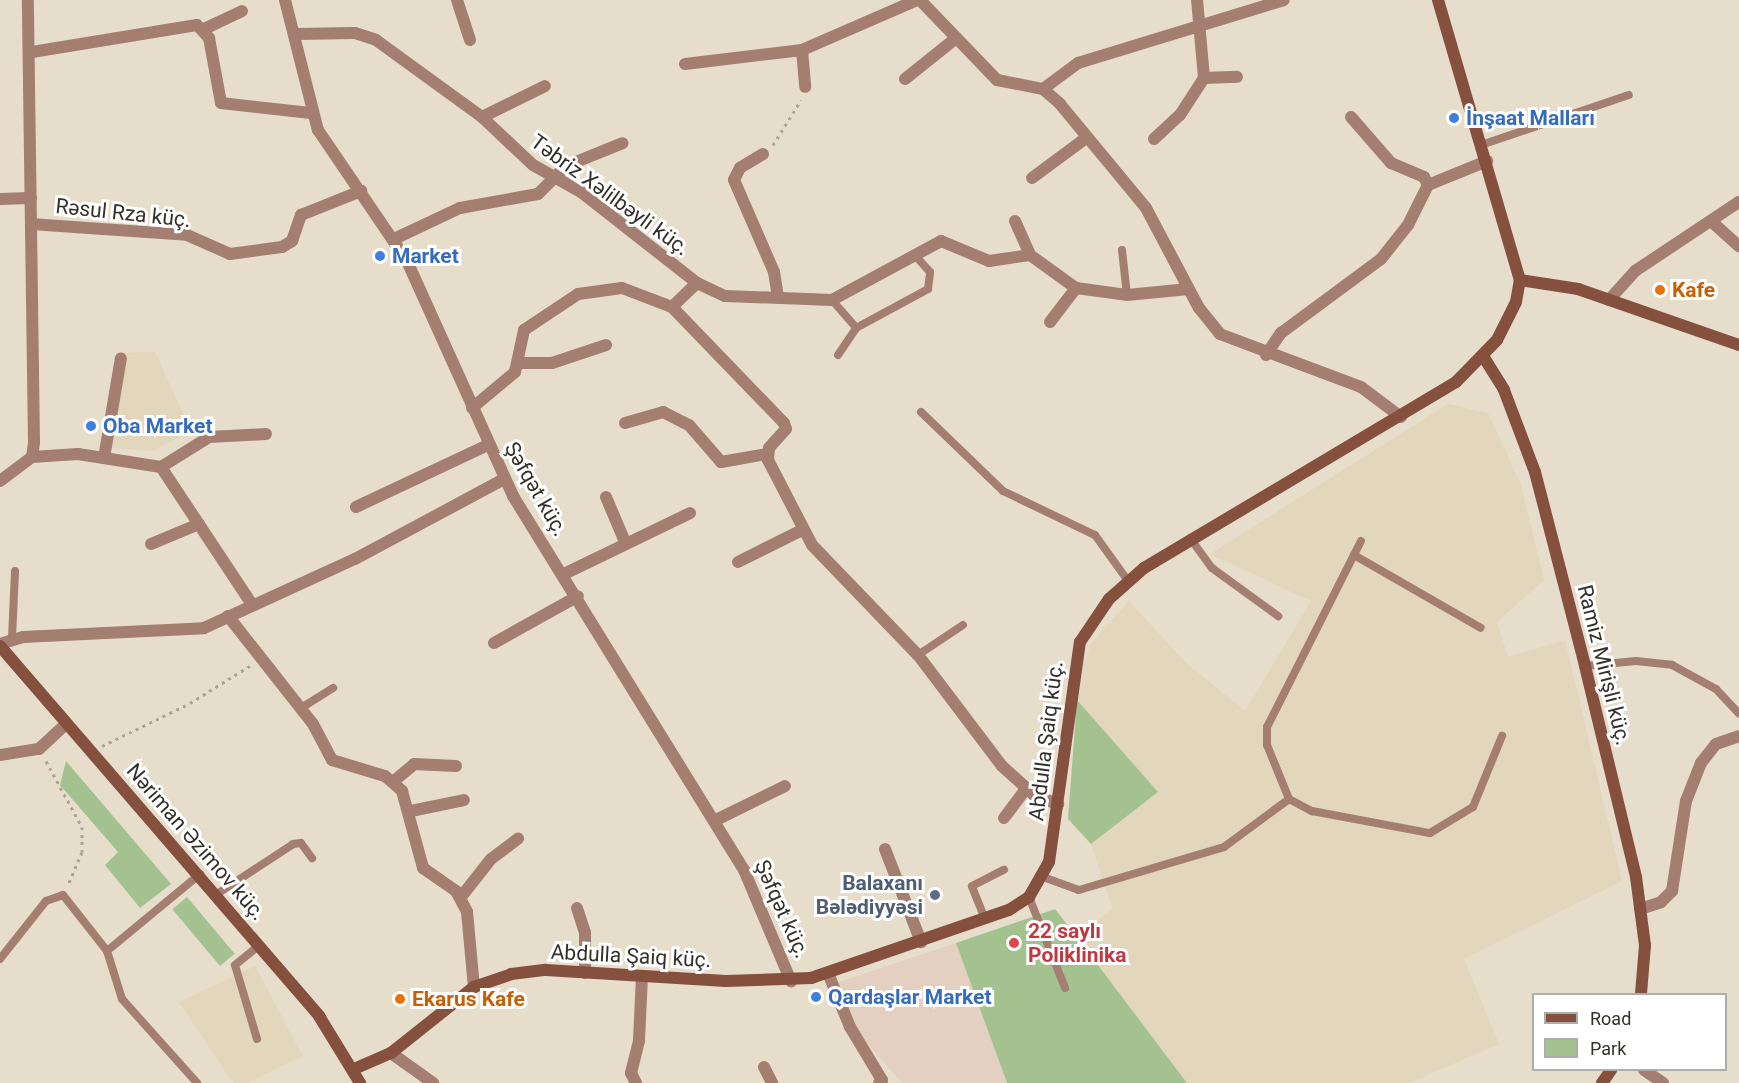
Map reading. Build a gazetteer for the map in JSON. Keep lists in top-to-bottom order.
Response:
{
  "streets": {
    "street": [
      "Təbriz Xəlilbəyli küç.",
      "Rəsul Rza küç.",
      "Şəfqət küç.",
      "Ramiz Mirişli küç.",
      "Abdulla Şaiq küç.",
      "Nəriman Əzimov küç."
    ]
  },
  "crossings": [
    ["Təbriz Xəlilbəyli küç.", "Şəfqət küç."],
    ["Rəsul Rza küç.", "Şəfqət küç."],
    ["Şəfqət küç.", "Abdulla Şaiq küç."],
    ["Ramiz Mirişli küç.", "Abdulla Şaiq küç."],
    ["Abdulla Şaiq küç.", "Nəriman Əzimov küç."]
  ],
  "places": [
    "İnşaat Malları",
    "Market",
    "Kafe",
    "Oba Market",
    "Balaxanı Bələdiyyəsi",
    "22 saylı Poliklinika",
    "Qardaşlar Market",
    "Ekarus Kafe"
  ],
  "legend": ["Road", "Park"]
}
